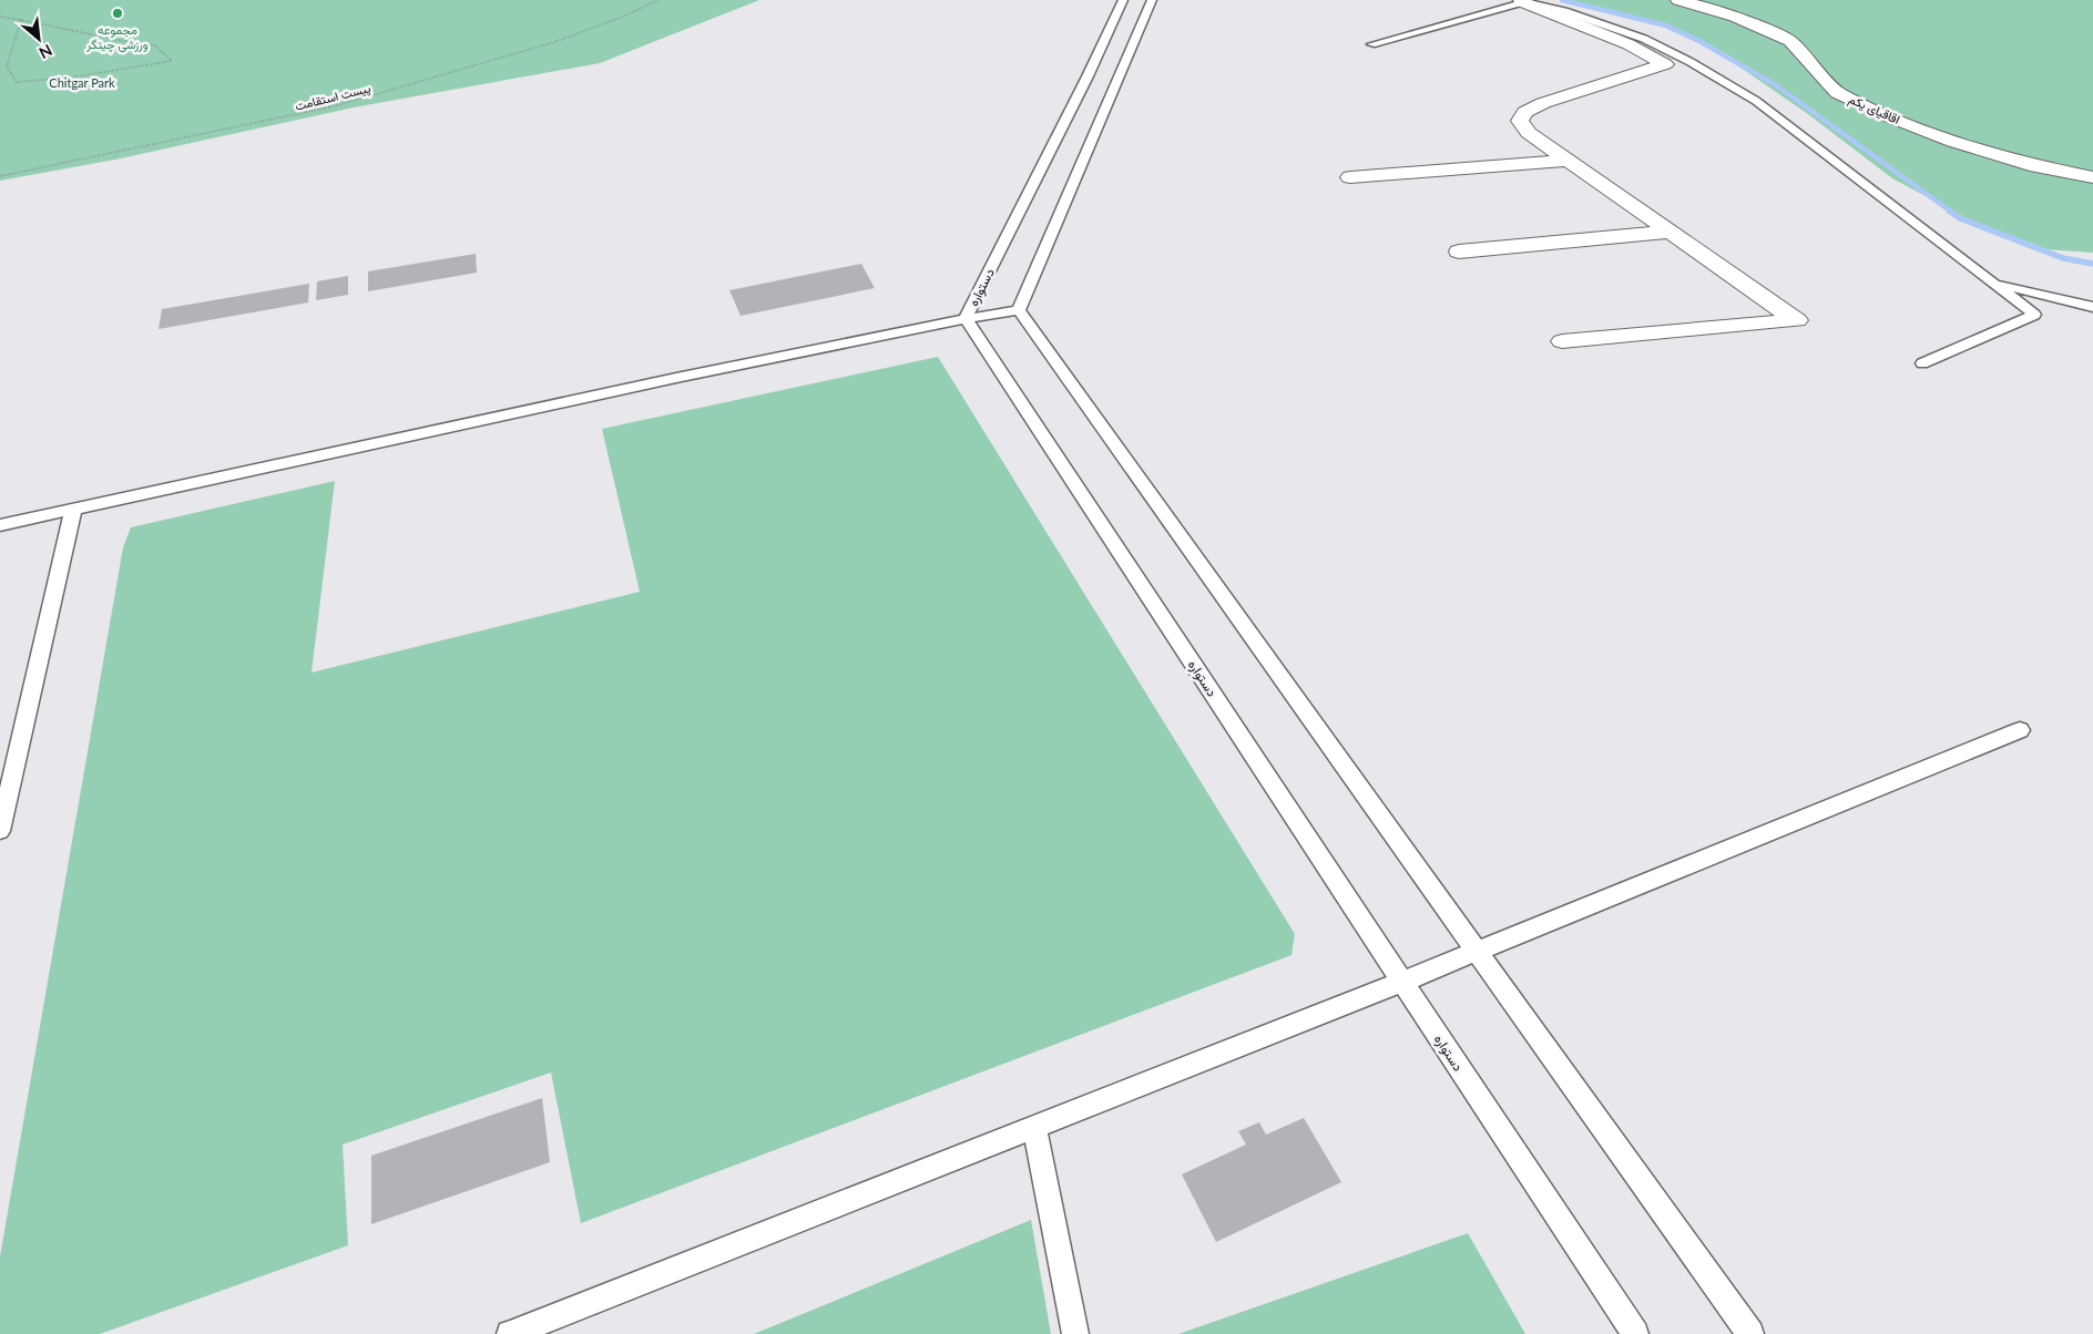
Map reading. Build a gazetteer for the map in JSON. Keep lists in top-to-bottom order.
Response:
{
  "streets": {
    "street": ["اقاقیای یکم"],
    "lane": ["دستواره"],
    "path": ["پیست استقامت"]
  },
  "parks": ["Chitgar Park"],
  "places": ["مجموعه ورزشی چیتگر"],
  "north": "bottom right"
}
